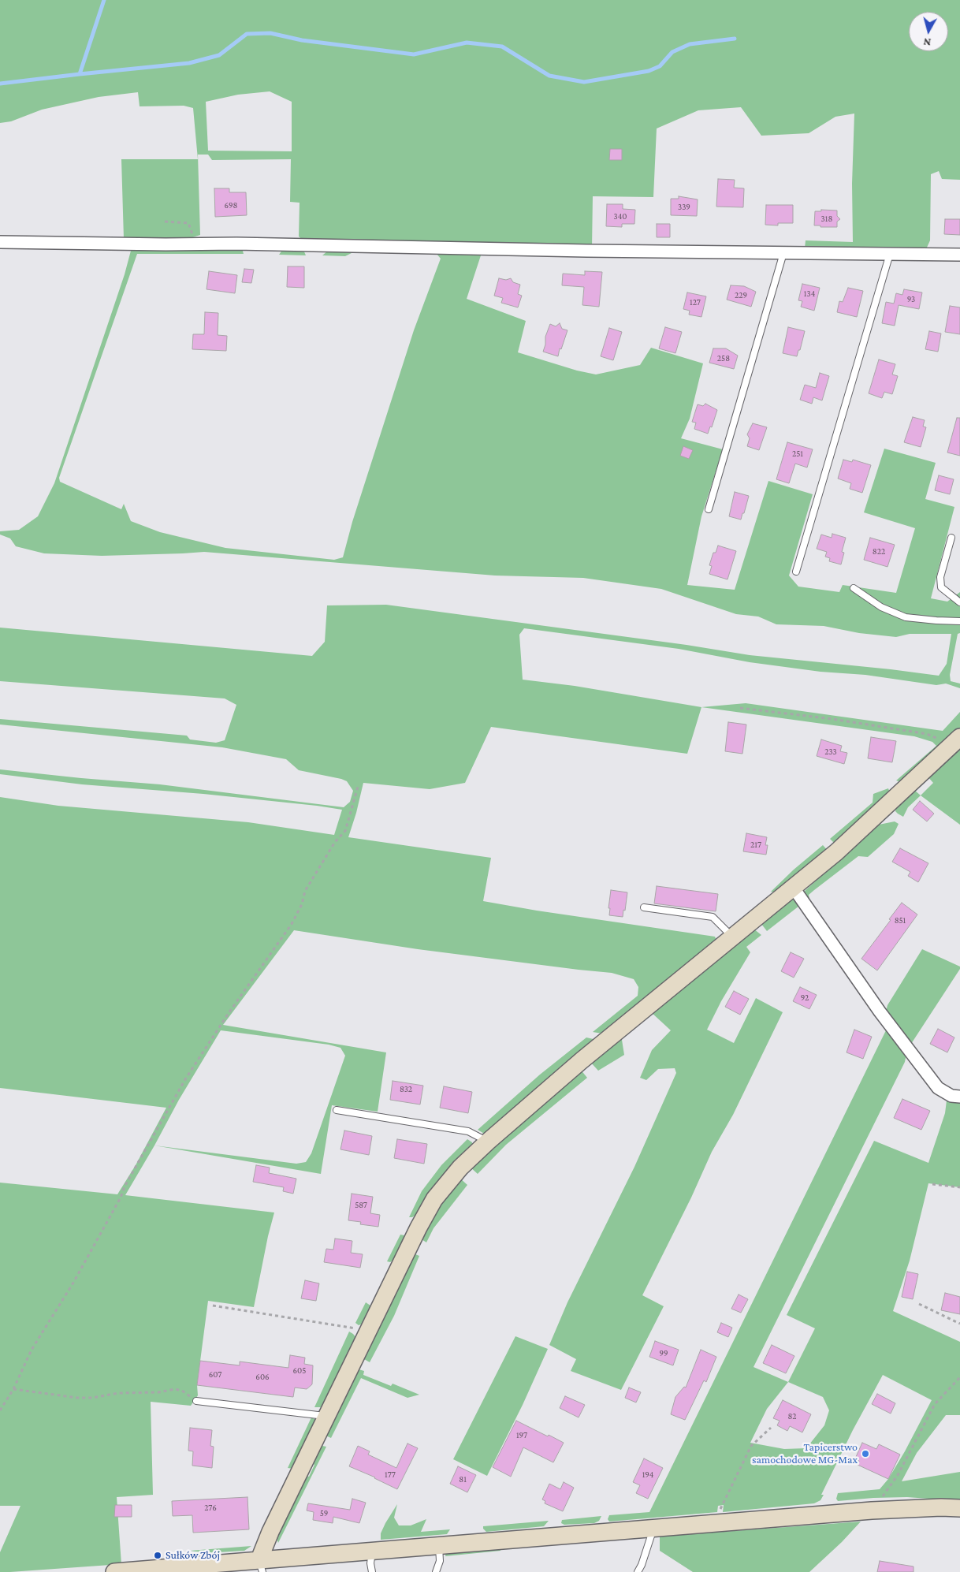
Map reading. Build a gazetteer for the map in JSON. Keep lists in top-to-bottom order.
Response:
{
  "places": ["Tapicerstwo samochodowe MG-Max", "Sułków Zbój"],
  "house_numbers": [
    "698",
    "339",
    "340",
    "318",
    "134",
    "229",
    "93",
    "127",
    "258",
    "251",
    "822",
    "233",
    "217",
    "851",
    "92",
    "832",
    "587",
    "99",
    "605",
    "607",
    "606",
    "82",
    "197",
    "177",
    "194",
    "81",
    "276",
    "59"
  ],
  "north": "bottom"
}
